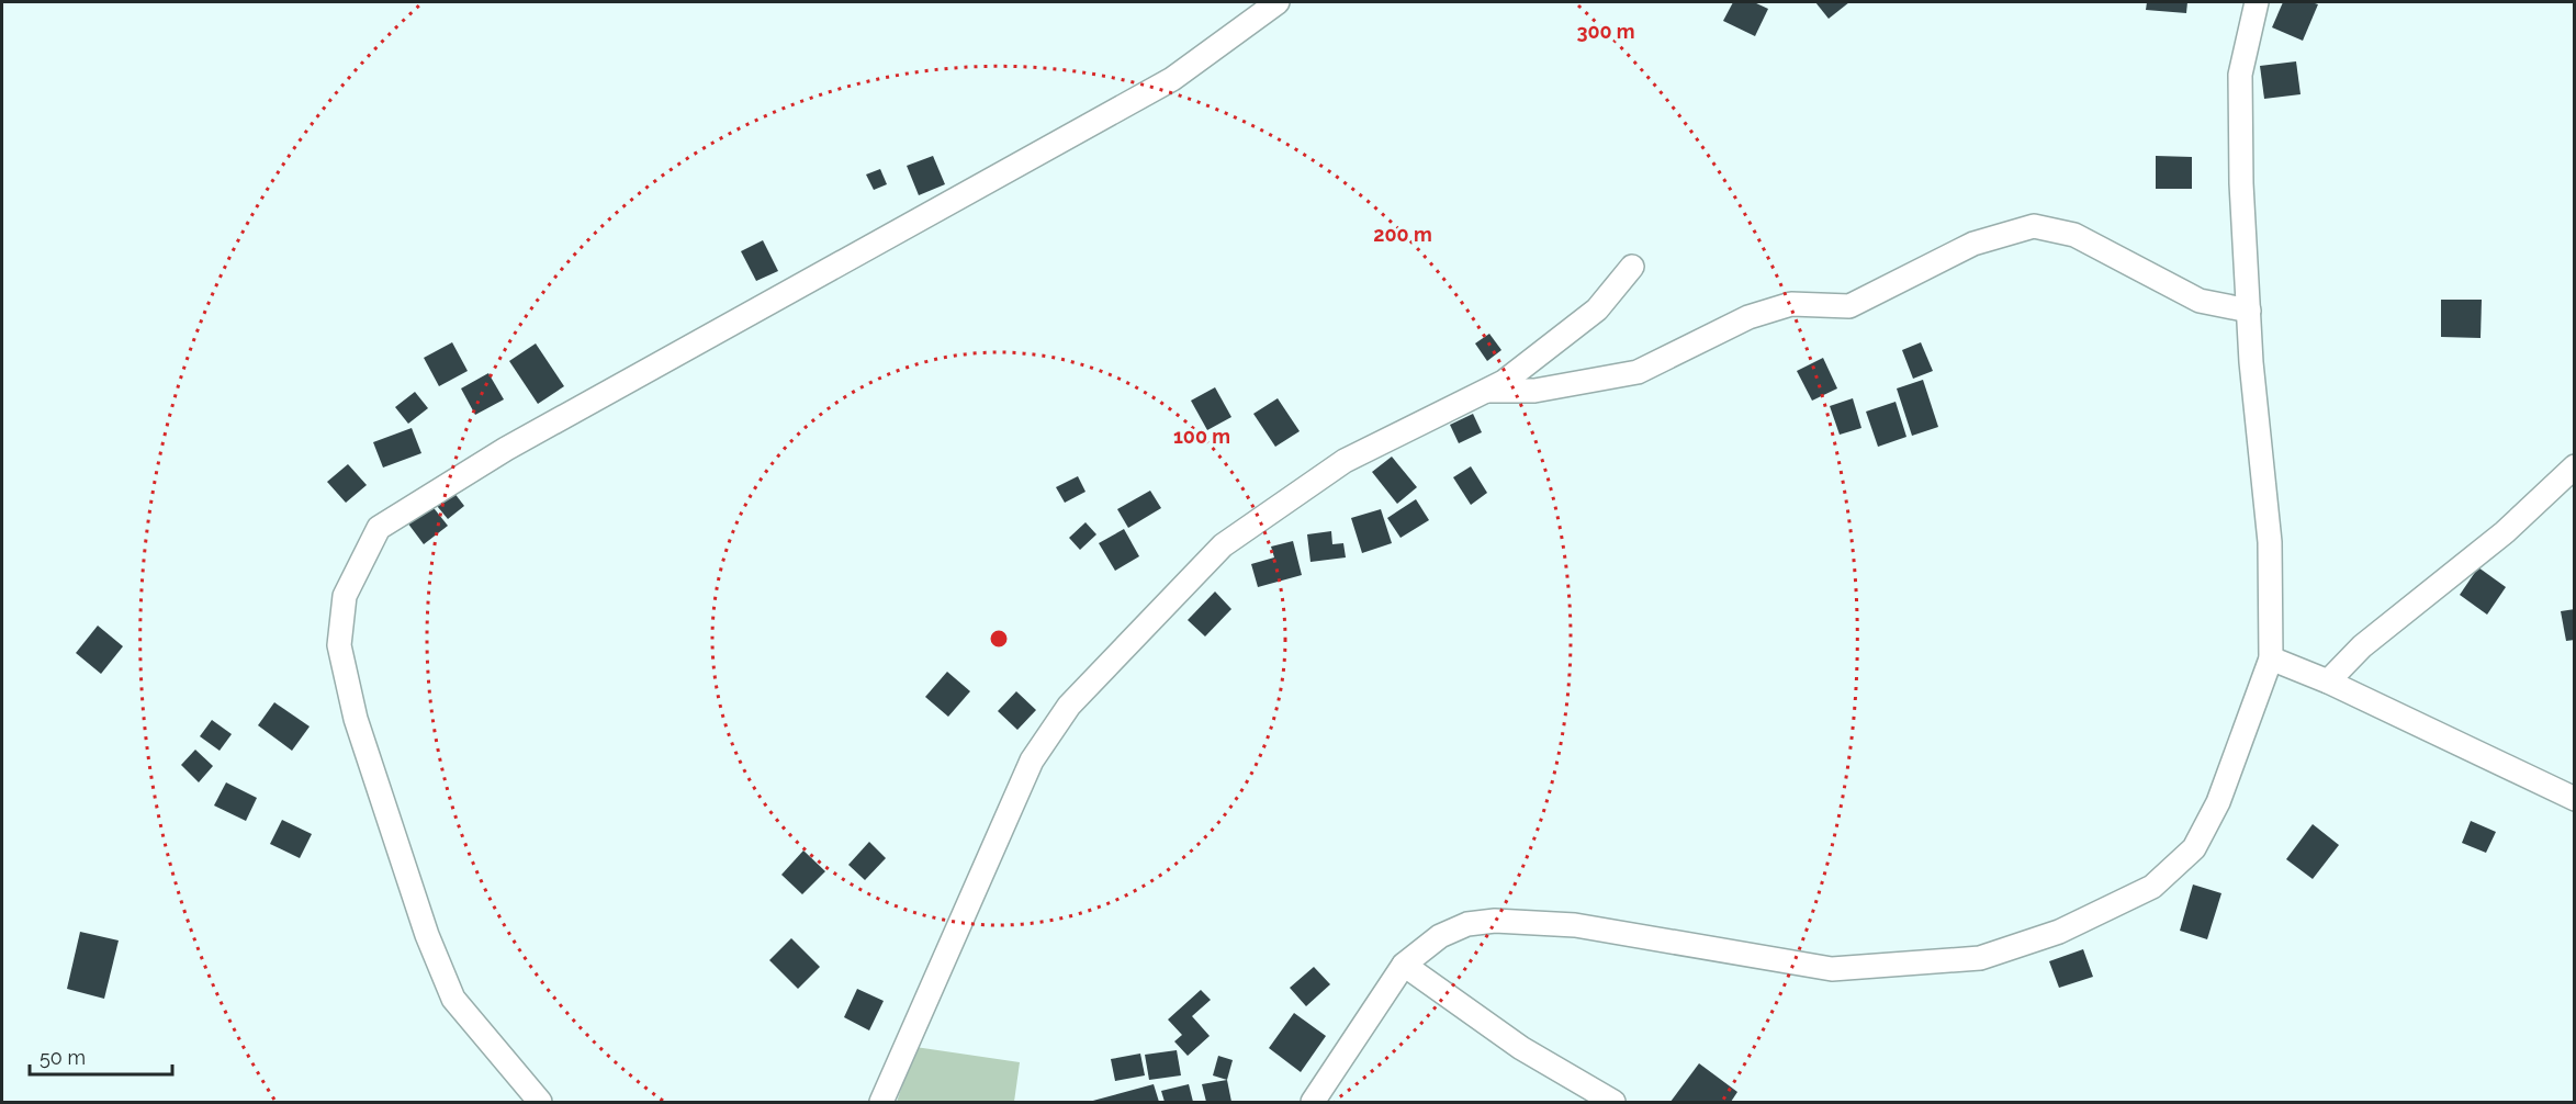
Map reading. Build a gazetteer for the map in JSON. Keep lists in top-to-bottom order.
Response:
{
  "scale_bar": "50 m",
  "rings": ["300 m", "200 m", "100 m"]
}
